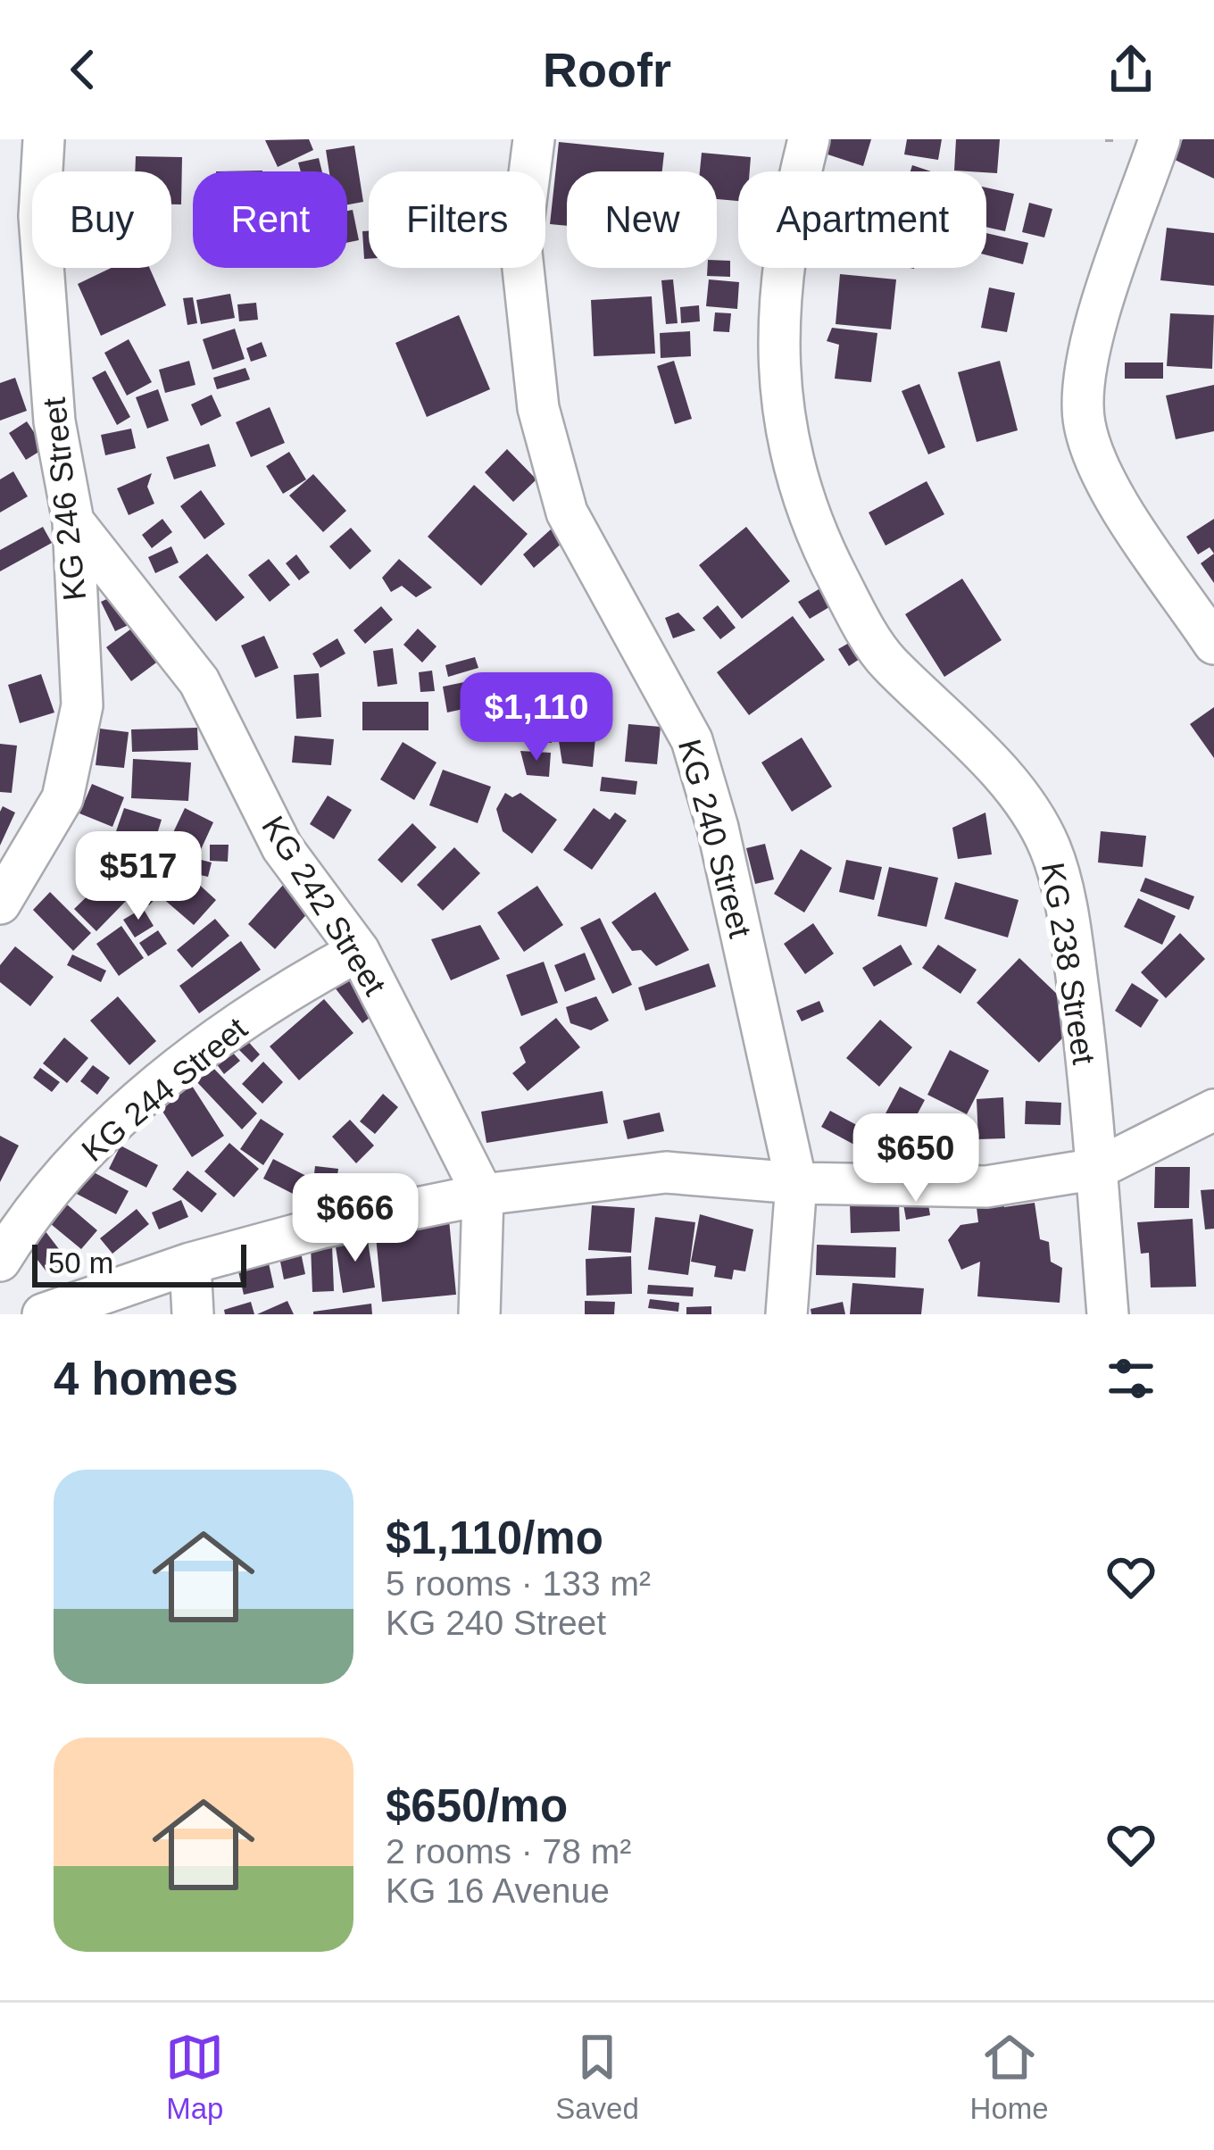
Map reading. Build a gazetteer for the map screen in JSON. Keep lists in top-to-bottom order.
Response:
{
  "streets": {
    "street": [
      "KG 246 Street",
      "KG 240 Street",
      "KG 242 Street",
      "KG 238 Street",
      "KG 244 Street"
    ]
  },
  "crossings": [
    ["KG 246 Street", "KG 242 Street"],
    ["KG 242 Street", "KG 244 Street"]
  ],
  "scale_bar": "50 m",
  "page": {
    "header": "Roofr",
    "chip": [
      "Buy",
      "Rent",
      "Filters",
      "New",
      "Apartment"
    ],
    "price": [
      "$1,110",
      "$517",
      "$650",
      "$666"
    ],
    "scale": "50 m",
    "heading": "4 homes",
    "list": [
      {
        "name": "$1,110/mo",
        "note": "5 rooms · 133 m² · KG 240 Street"
      },
      {
        "name": "$650/mo",
        "note": "2 rooms · 78 m² · KG 16 Avenue"
      }
    ],
    "tabs": ["Map", "Saved", "Home"]
  }
}
